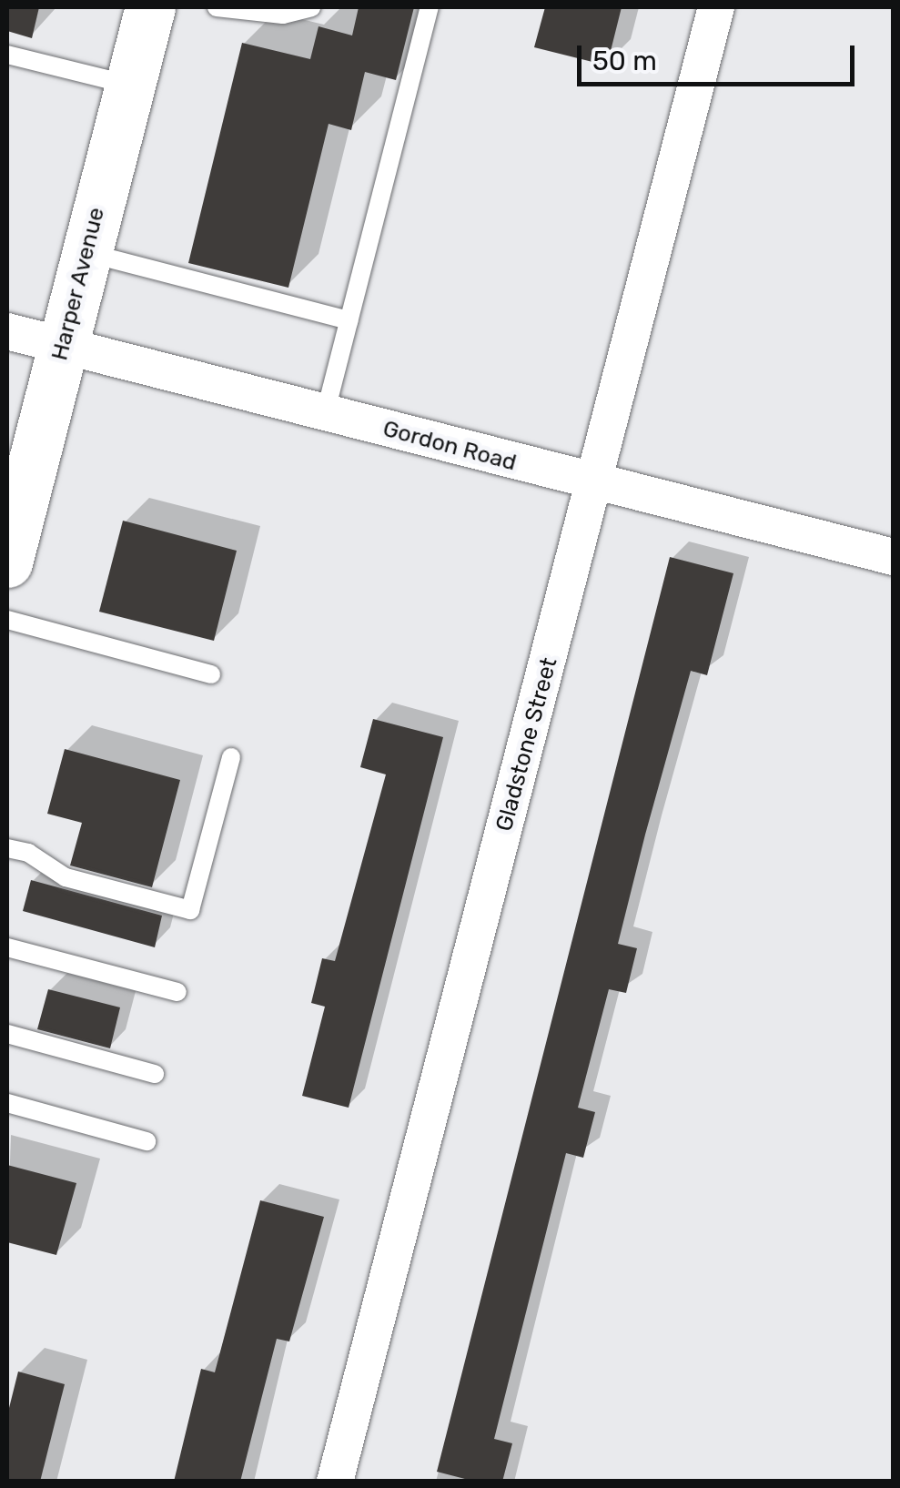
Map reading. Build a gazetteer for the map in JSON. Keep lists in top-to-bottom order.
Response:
{
  "streets": {
    "main road": ["Harper Avenue"],
    "street": ["Gordon Road", "Gladstone Street"]
  },
  "crossings": [
    ["Harper Avenue", "Gordon Road"],
    ["Gordon Road", "Gladstone Street"]
  ],
  "scale_bar": "50 m"
}
